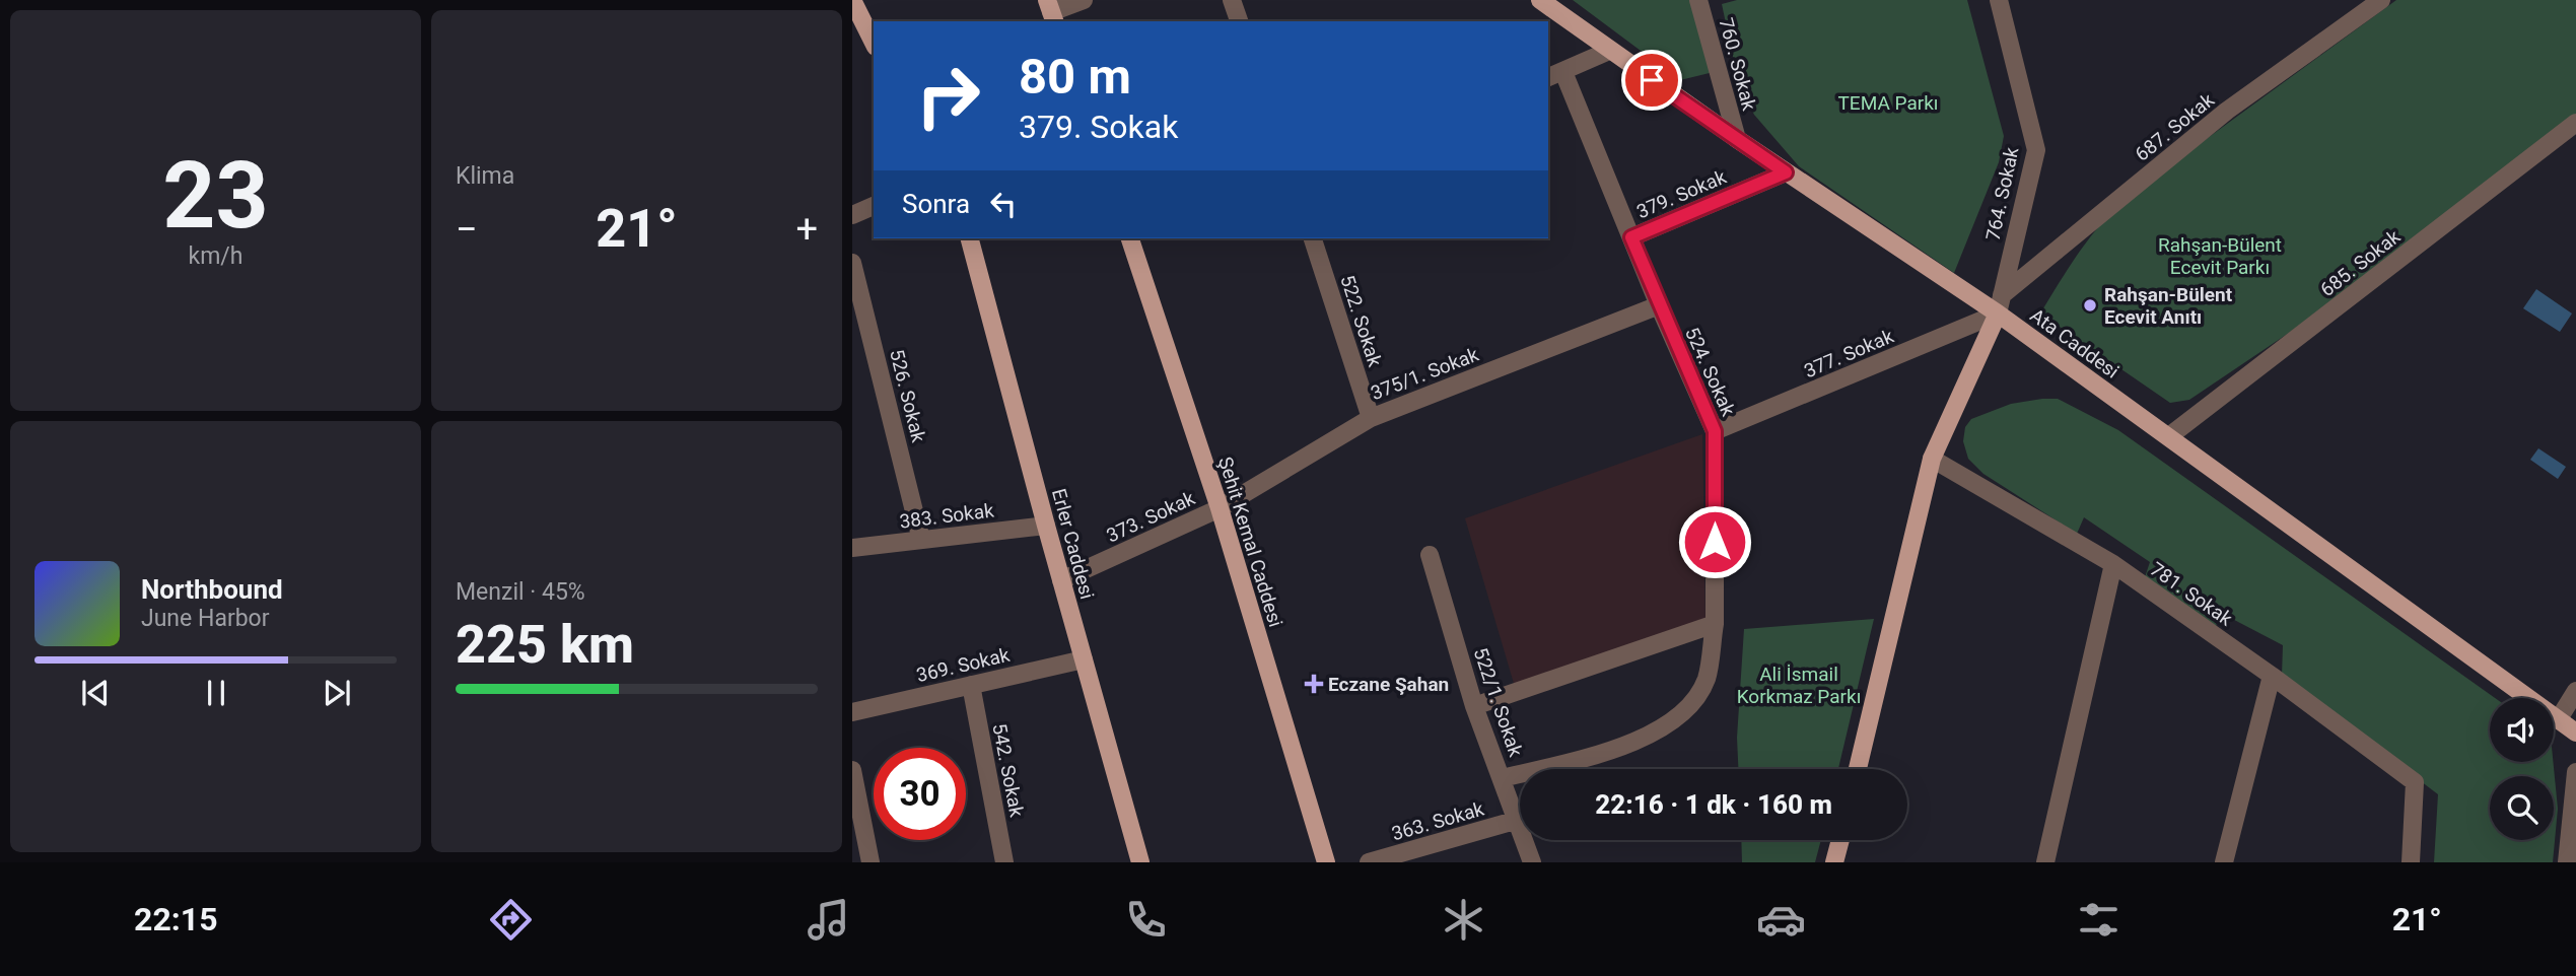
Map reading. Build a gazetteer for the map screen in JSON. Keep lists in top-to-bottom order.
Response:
{
  "streets": {
    "main road": ["Ata Caddesi", "Şehit Kemal Caddesi", "Erler Caddesi"],
    "street": [
      "760. Sokak",
      "687. Sokak",
      "379. Sokak",
      "764. Sokak",
      "685. Sokak",
      "522. Sokak",
      "377. Sokak",
      "524. Sokak",
      "375/1. Sokak",
      "526. Sokak",
      "383. Sokak",
      "373. Sokak",
      "781. Sokak",
      "369. Sokak",
      "522/1. Sokak",
      "542. Sokak",
      "363. Sokak"
    ]
  },
  "crossings": [
    ["760. Sokak", "Ata Caddesi"],
    ["687. Sokak", "764. Sokak"],
    ["379. Sokak", "Ata Caddesi"],
    ["379. Sokak", "524. Sokak"],
    ["764. Sokak", "Ata Caddesi"],
    ["764. Sokak", "377. Sokak"],
    ["685. Sokak", "Ata Caddesi"],
    ["522. Sokak", "375/1. Sokak"],
    ["Ata Caddesi", "377. Sokak"],
    ["377. Sokak", "524. Sokak"],
    ["524. Sokak", "375/1. Sokak"],
    ["524. Sokak", "522/1. Sokak"],
    ["375/1. Sokak", "373. Sokak"],
    ["375/1. Sokak", "Şehit Kemal Caddesi"],
    ["526. Sokak", "383. Sokak"],
    ["383. Sokak", "Erler Caddesi"],
    ["373. Sokak", "Şehit Kemal Caddesi"],
    ["373. Sokak", "Erler Caddesi"],
    ["Erler Caddesi", "369. Sokak"],
    ["369. Sokak", "542. Sokak"],
    ["522/1. Sokak", "363. Sokak"]
  ],
  "parks": ["TEMA Parkı", "Rahşan-Bülent Ecevit Parkı", "Ali İsmail Korkmaz Parkı"],
  "places": {
    "other": ["Rahşan-Bülent Ecevit Anıtı"],
    "health": ["Eczane Şahan"]
  },
  "page": {
    "tile": [
      ["23", "km/h"],
      "Klima",
      ["Menzil · 45%", "225 km"]
    ],
    "turn": ["80 m", "379. Sokak"],
    "then": "Sonra",
    "heat": ["−", "21°", "+"],
    "song": ["Northbound", "June Harbor"],
    "limit": "30",
    "trip": "22:16 · 1 dk · 160 m",
    "tabs": ["22:15", "21°"]
  }
}
